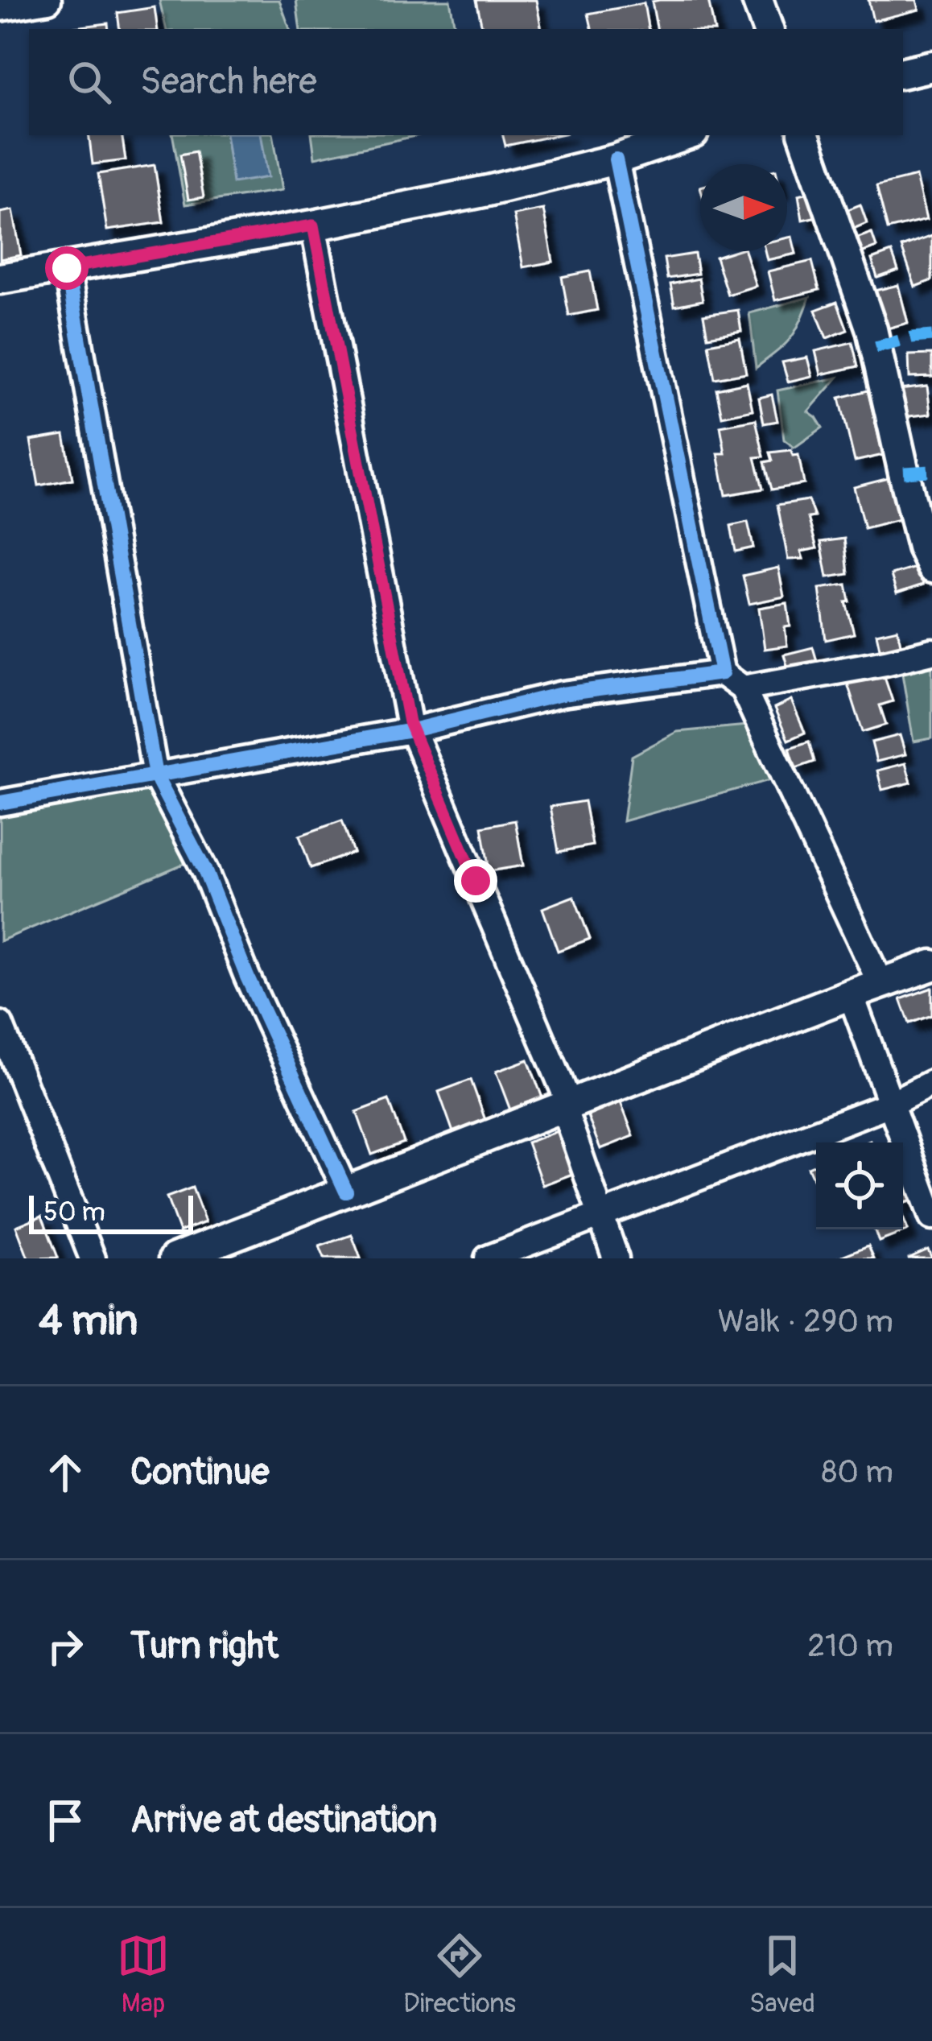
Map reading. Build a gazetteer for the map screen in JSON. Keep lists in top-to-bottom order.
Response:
{
  "scale_bar": "50 m",
  "north": "right",
  "page": {
    "search": "Search here",
    "scale": "50 m",
    "heading": ["4 min", "Walk · 290 m"],
    "list": [
      ["Continue", "80 m"],
      ["Turn right", "210 m"],
      "Arrive at destination"
    ],
    "nav": ["Map", "Directions", "Saved"]
  }
}
